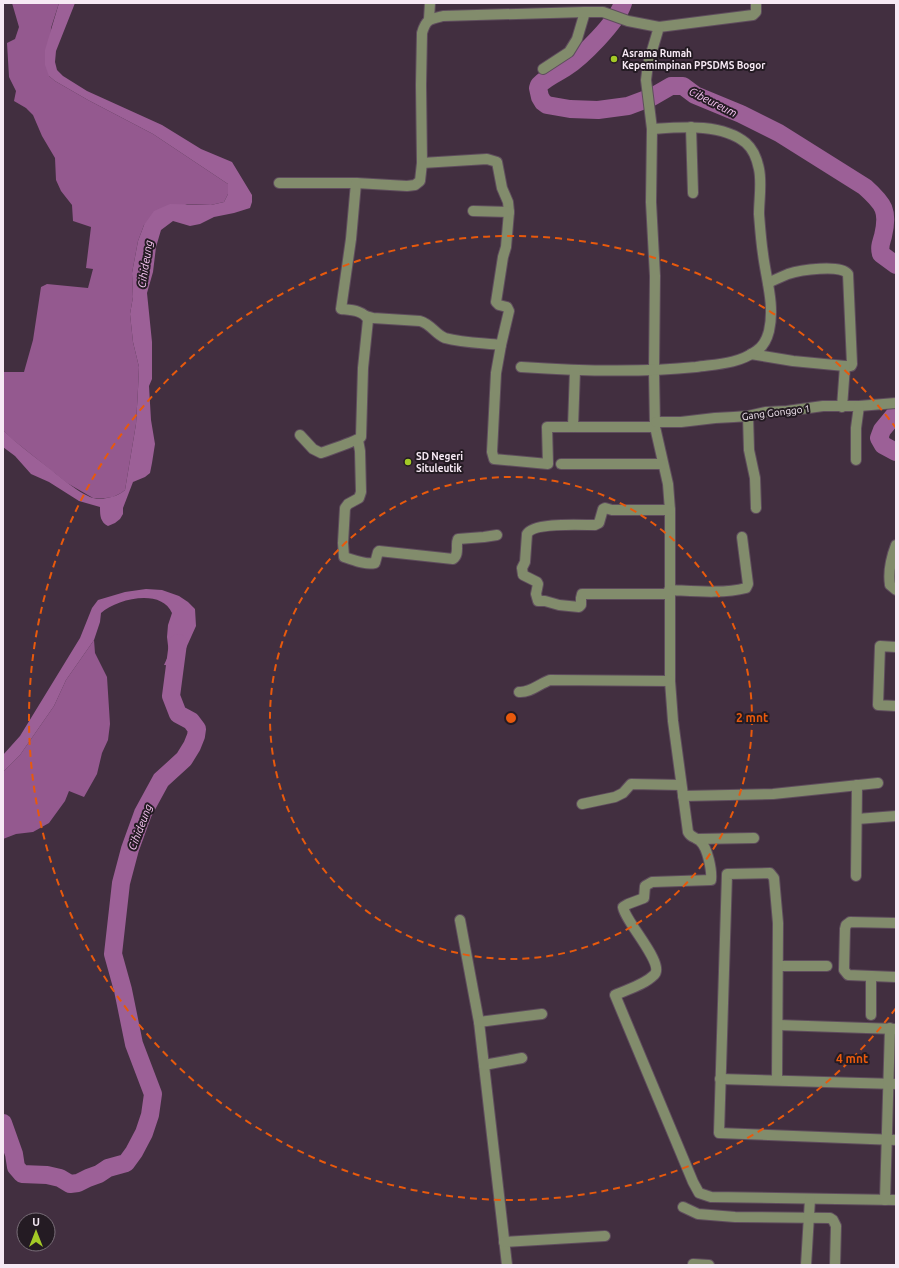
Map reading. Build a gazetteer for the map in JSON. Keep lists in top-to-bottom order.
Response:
{
  "streets": {
    "street": ["Gang Gonggo 1"]
  },
  "water": ["Cibeureum", "Cihideung"],
  "places": ["Asrama Rumah Kepemimpinan PPSDMS Bogor", "SD Negeri Situleutik"],
  "north": "top",
  "rings": ["2 mnt", "4 mnt"]
}
